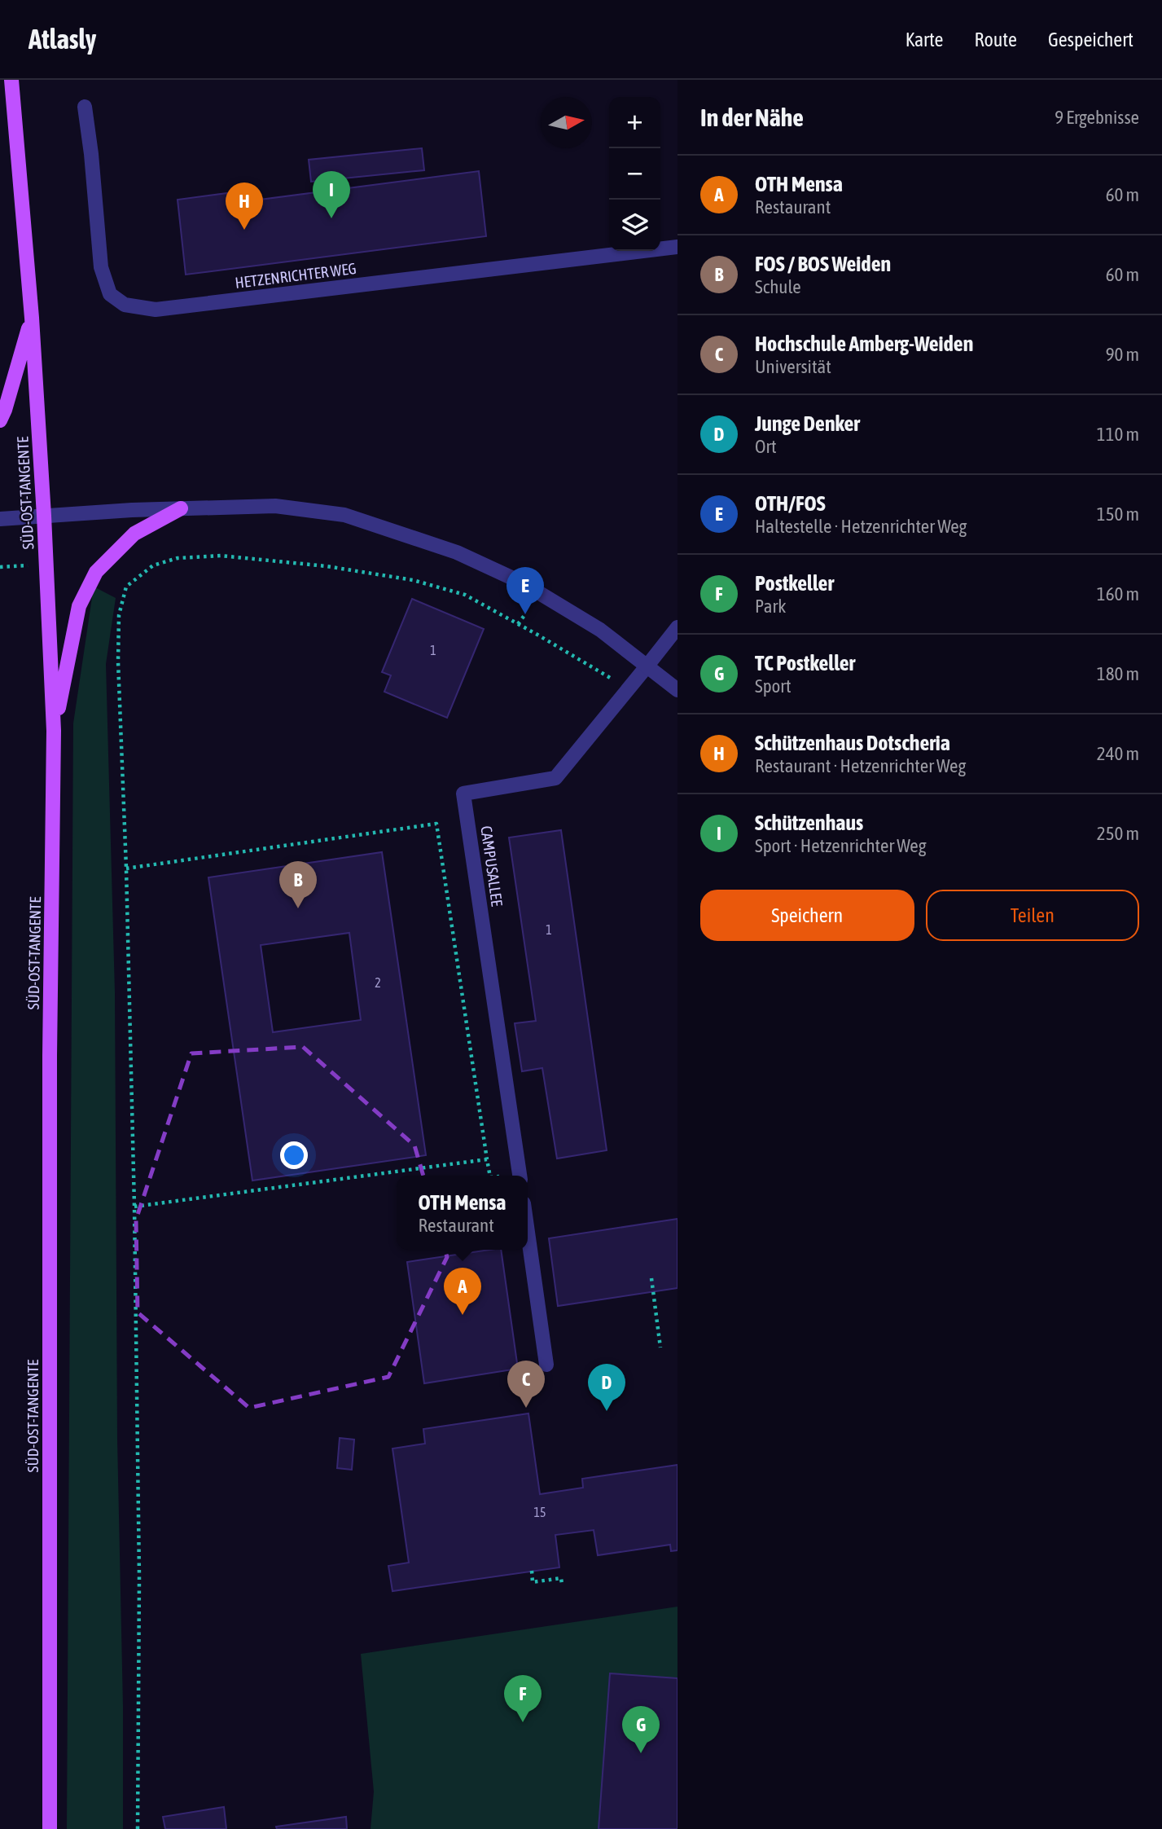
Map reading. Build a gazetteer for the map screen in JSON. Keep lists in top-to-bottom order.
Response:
{
  "streets": {
    "main road": ["SÜD-OST-TANGENTE"],
    "street": ["HETZENRICHTER WEG", "CAMPUSALLEE"]
  },
  "house_numbers": [
    "1",
    "1",
    "2",
    "15"
  ],
  "north": "right",
  "page": {
    "header": "Atlasly",
    "nav": ["Karte", "Route", "Gespeichert"],
    "heading": ["In der Nähe", "9 Ergebnisse"],
    "map_buttons": ["+", "−"],
    "list": [
      {
        "mark": "A",
        "name": "OTH Mensa",
        "note": "Restaurant",
        "value": "60 m"
      },
      {
        "mark": "B",
        "name": "FOS / BOS Weiden",
        "note": "Schule",
        "value": "60 m"
      },
      {
        "mark": "C",
        "name": "Hochschule Amberg-Weiden",
        "note": "Universität",
        "value": "90 m"
      },
      {
        "mark": "D",
        "name": "Junge Denker",
        "note": "Ort",
        "value": "110 m"
      },
      {
        "mark": "E",
        "name": "OTH/FOS",
        "note": "Haltestelle · Hetzenrichter Weg",
        "value": "150 m"
      },
      {
        "mark": "F",
        "name": "Postkeller",
        "note": "Park",
        "value": "160 m"
      },
      {
        "mark": "G",
        "name": "TC Postkeller",
        "note": "Sport",
        "value": "180 m"
      },
      {
        "mark": "H",
        "name": "Schützenhaus Dotscheria",
        "note": "Restaurant · Hetzenrichter Weg",
        "value": "240 m"
      },
      {
        "mark": "I",
        "name": "Schützenhaus",
        "note": "Sport · Hetzenrichter Weg",
        "value": "250 m"
      }
    ],
    "pins": [
      "I",
      "H",
      "E",
      "B",
      "A",
      "C",
      "D",
      "F",
      "G"
    ],
    "buttons": ["Speichern", "Teilen"],
    "popup": ["OTH Mensa", "Restaurant"]
  }
}
